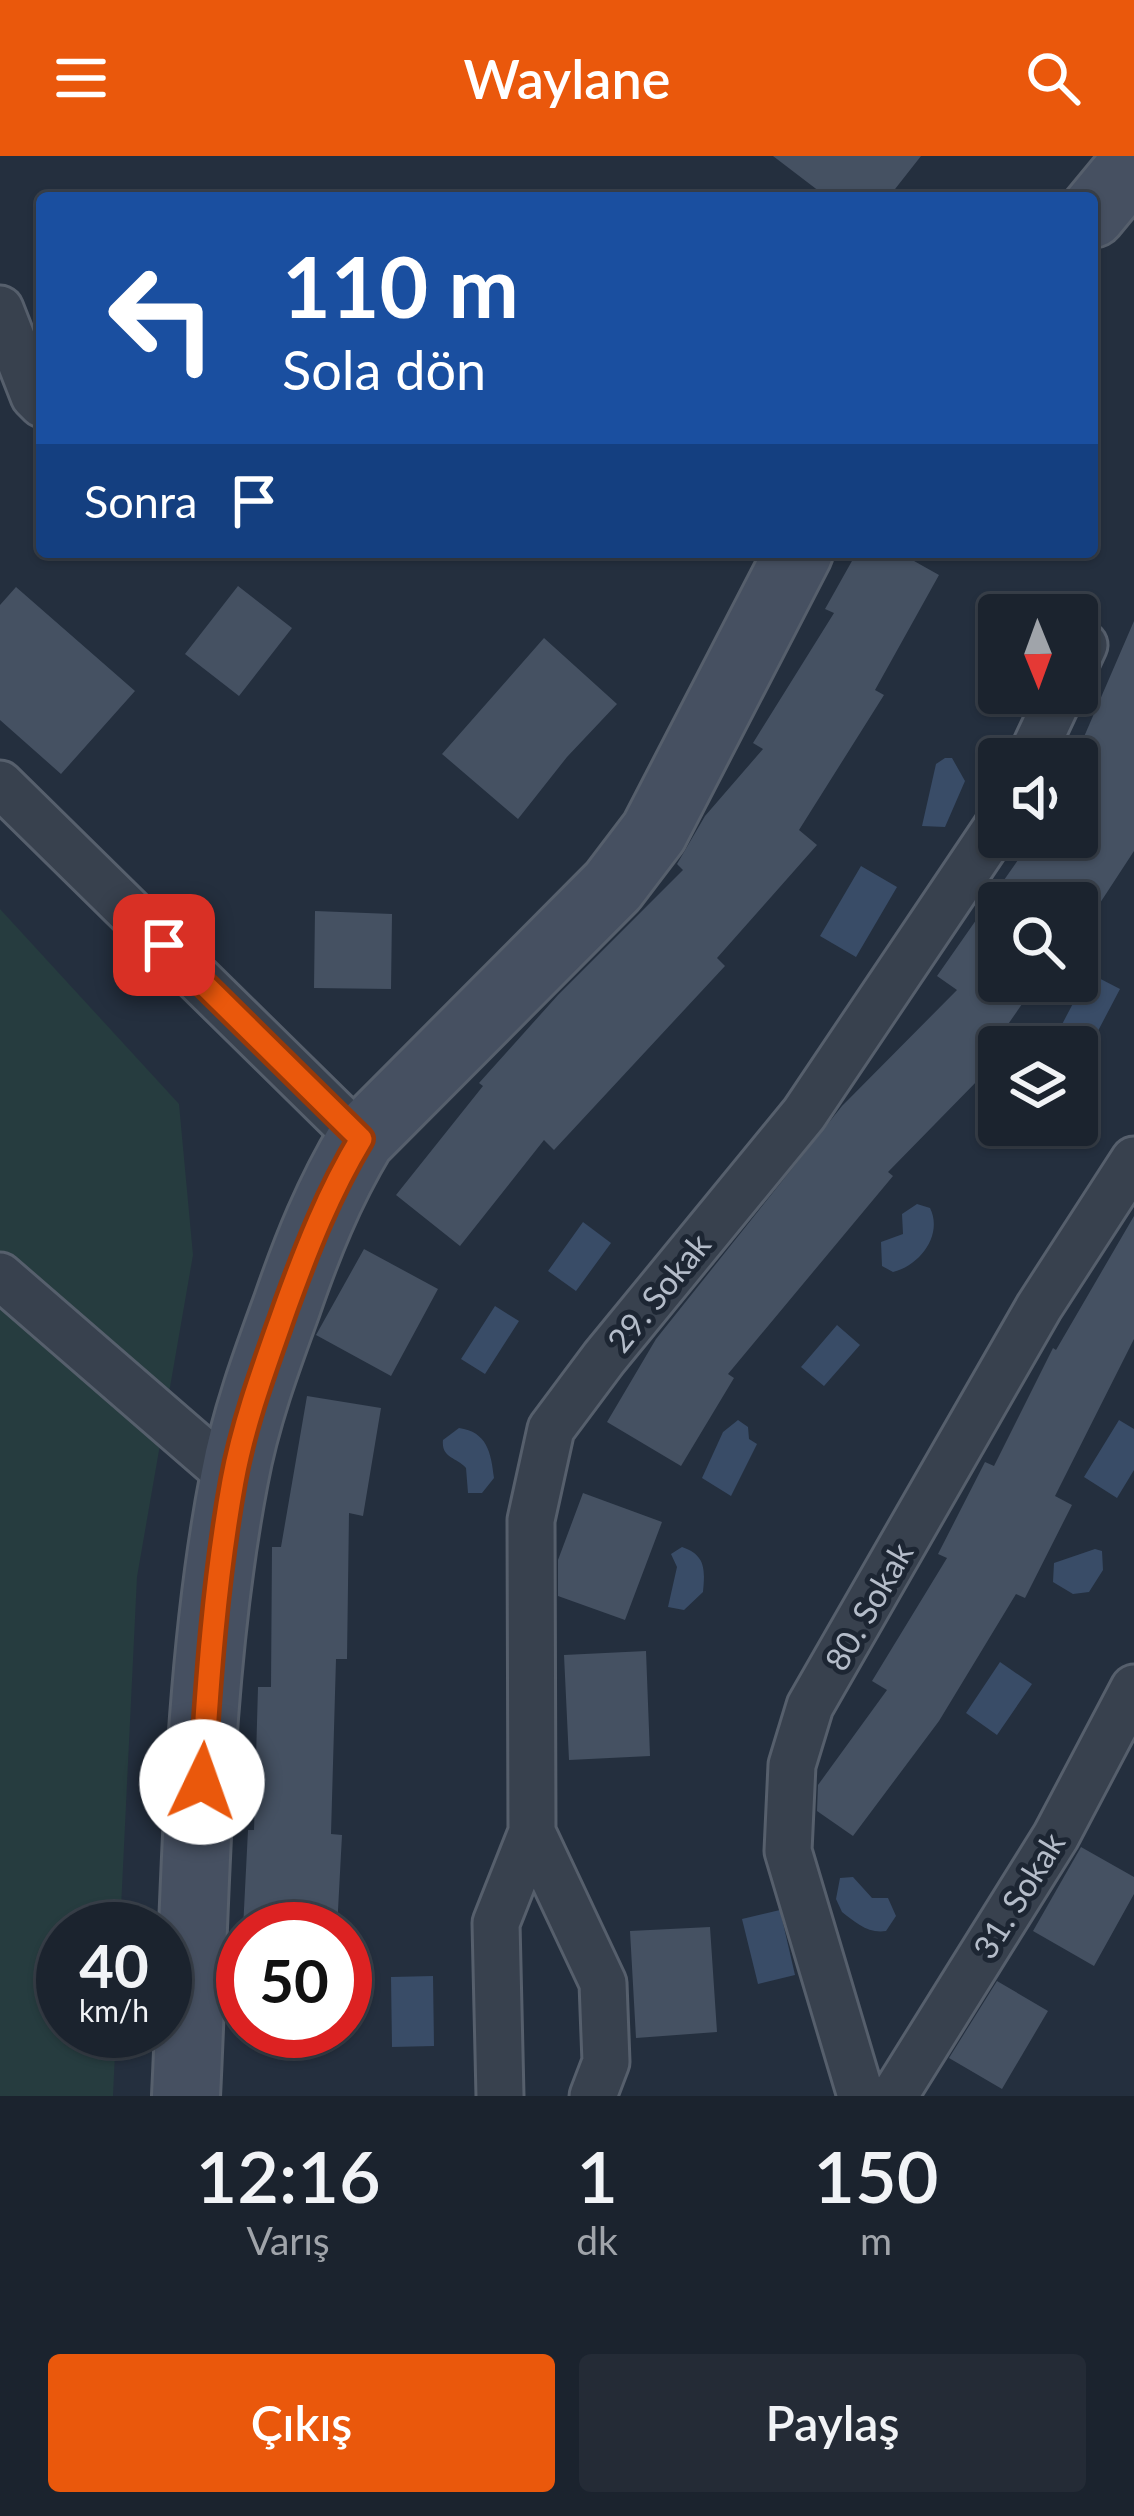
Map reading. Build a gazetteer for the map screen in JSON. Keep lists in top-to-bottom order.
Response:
{
  "streets": {
    "street": ["29. Sokak", "80. Sokak", "31. Sokak"]
  },
  "north": "bottom",
  "page": {
    "header": "Waylane",
    "turn": ["110 m", "Sola dön"],
    "then": "Sonra",
    "speed": "40 km/h",
    "limit": "50",
    "eta": [
      "12:16",
      "Varış",
      "1",
      "dk",
      "150",
      "m"
    ],
    "buttons": ["Çıkış", "Paylaş"]
  }
}
